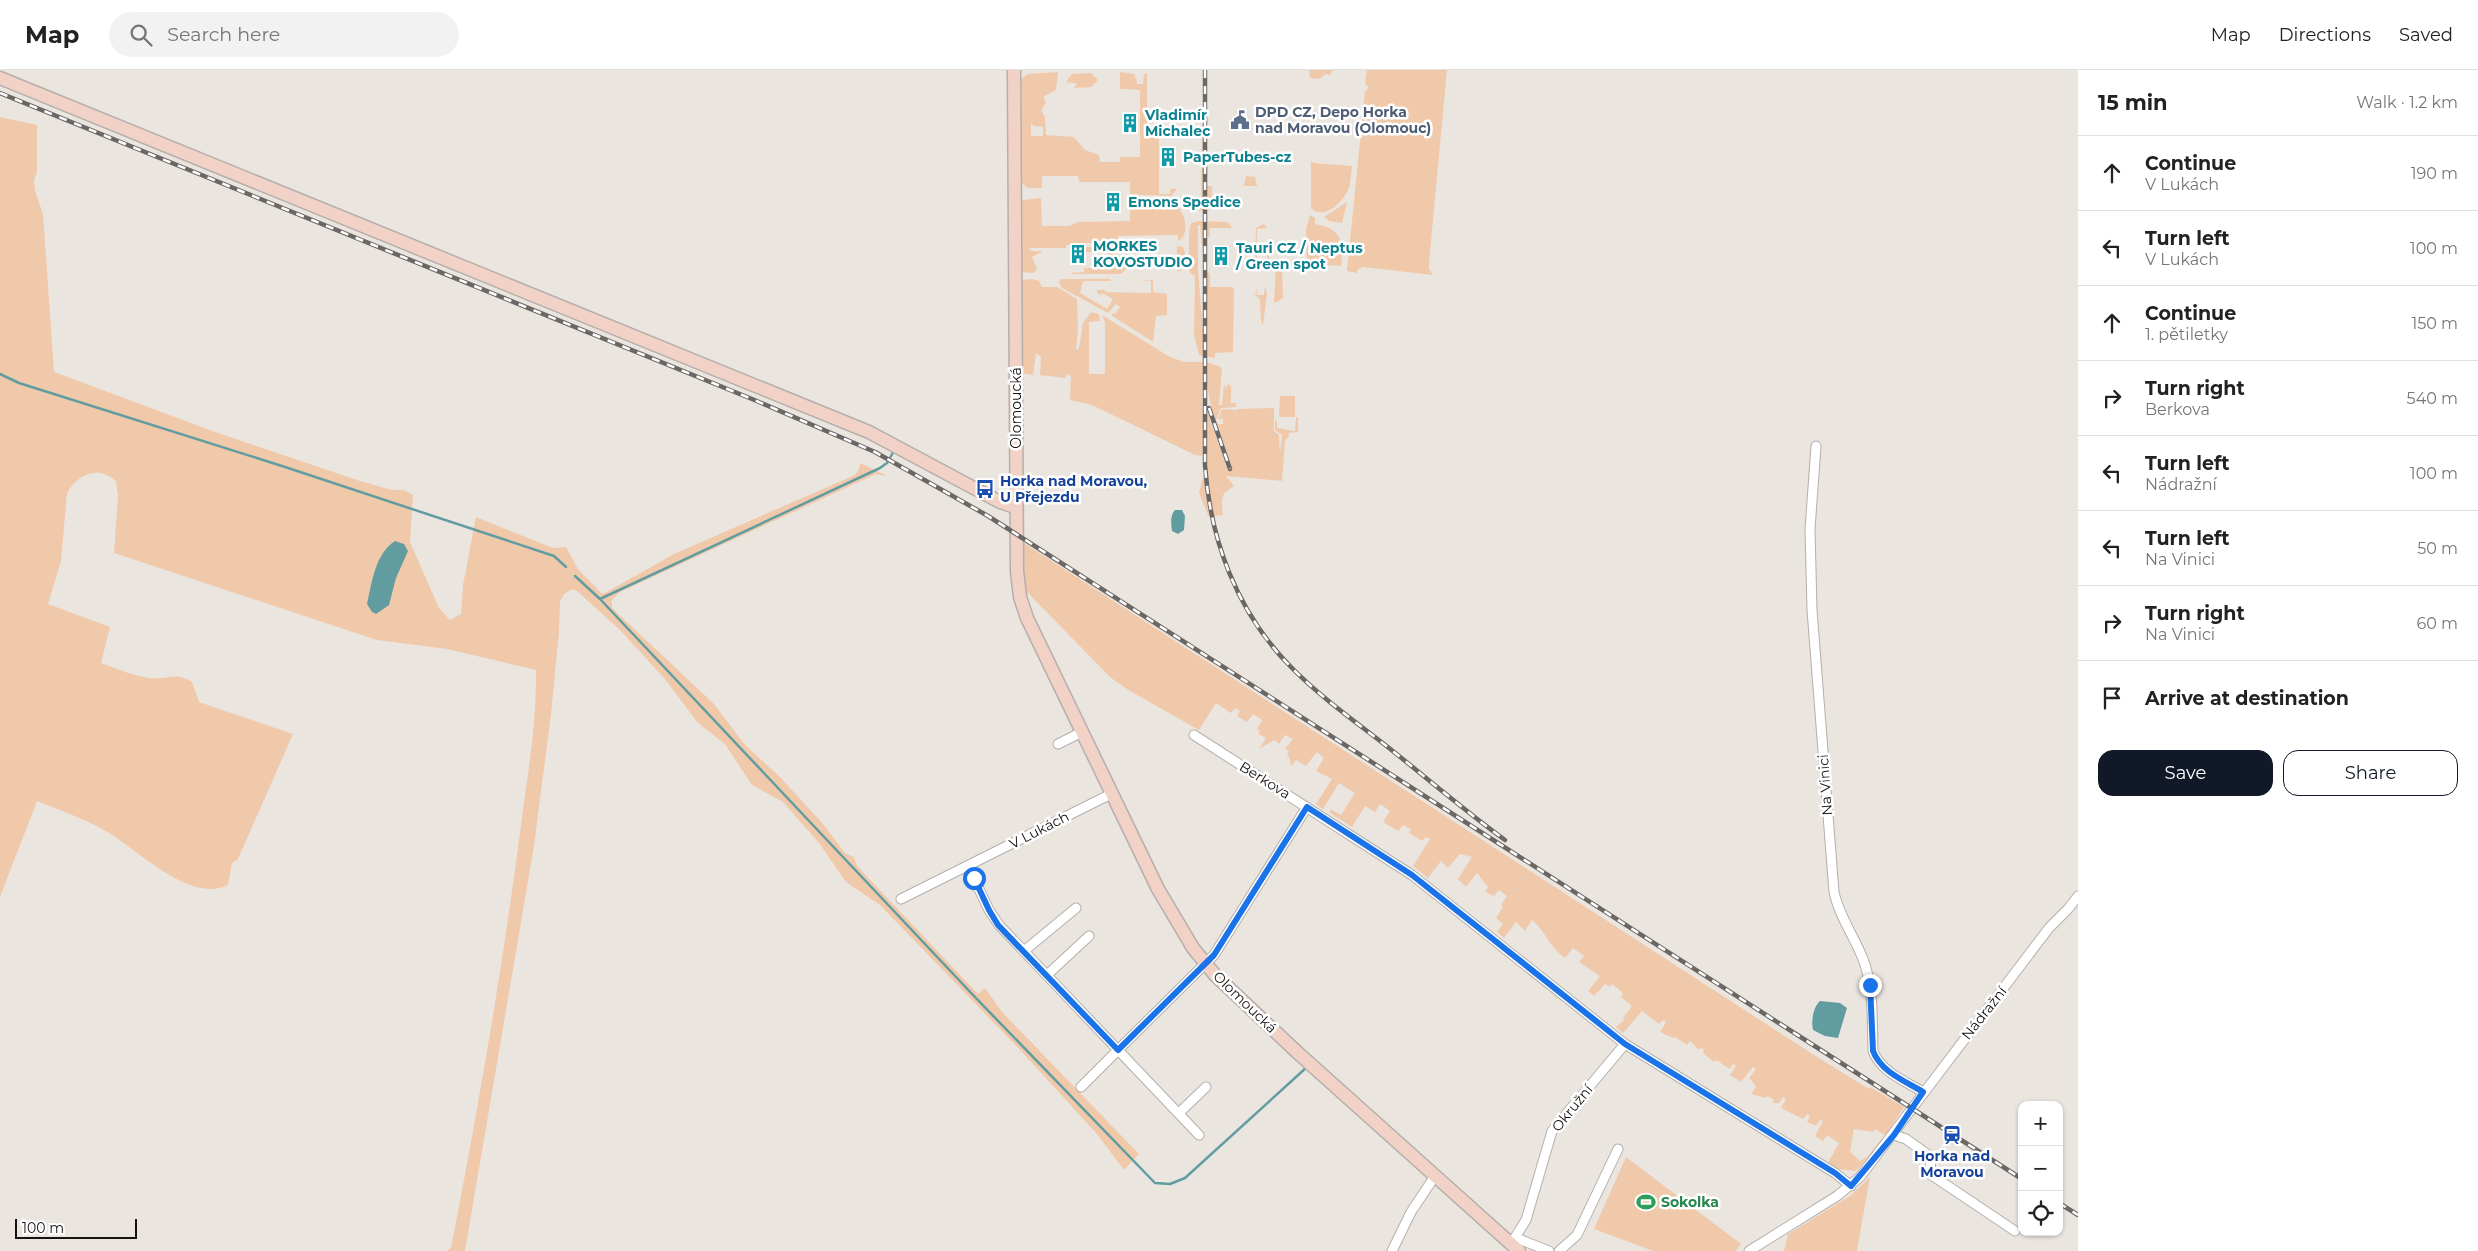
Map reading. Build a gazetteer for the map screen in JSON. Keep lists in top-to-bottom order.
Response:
{
  "streets": {
    "street": [
      "Olomoucká",
      "Berkova",
      "Na Vinici",
      "V Lukách",
      "Nádražní",
      "Okružní"
    ]
  },
  "crossings": [
    ["Olomoucká", "V Lukách"],
    ["Olomoucká", "Okružní"],
    ["Berkova", "Nádražní"],
    ["Berkova", "Okružní"],
    ["Na Vinici", "Nádražní"]
  ],
  "places": {
    "public building": ["DPD CZ, Depo Horka nad Moravou (Olomouc)"],
    "building": [
      "Vladimír Michalec",
      "PaperTubes-cz",
      "Emons Spedice",
      "MORKES KOVOSTUDIO",
      "Tauri CZ / Neptus / Green spot"
    ],
    "bus stop": ["Horka nad Moravou, U Přejezdu"],
    "station": ["Horka nad Moravou"],
    "sports": ["Sokolka"]
  },
  "scale_bar": "100 m",
  "page": {
    "header": "Map",
    "search": "Search here",
    "nav": ["Map", "Directions", "Saved"],
    "heading": ["15 min", "Walk · 1.2 km"],
    "list": [
      ["Continue", "V Lukách", "190 m"],
      ["Turn left", "V Lukách", "100 m"],
      ["Continue", "1. pětiletky", "150 m"],
      ["Turn right", "Berkova", "540 m"],
      ["Turn left", "Nádražní", "100 m"],
      ["Turn left", "Na Vinici", "50 m"],
      ["Turn right", "Na Vinici", "60 m"],
      "Arrive at destination"
    ],
    "buttons": ["Save", "Share"],
    "map_buttons": ["+", "−"],
    "scale": "100 m"
  }
}
